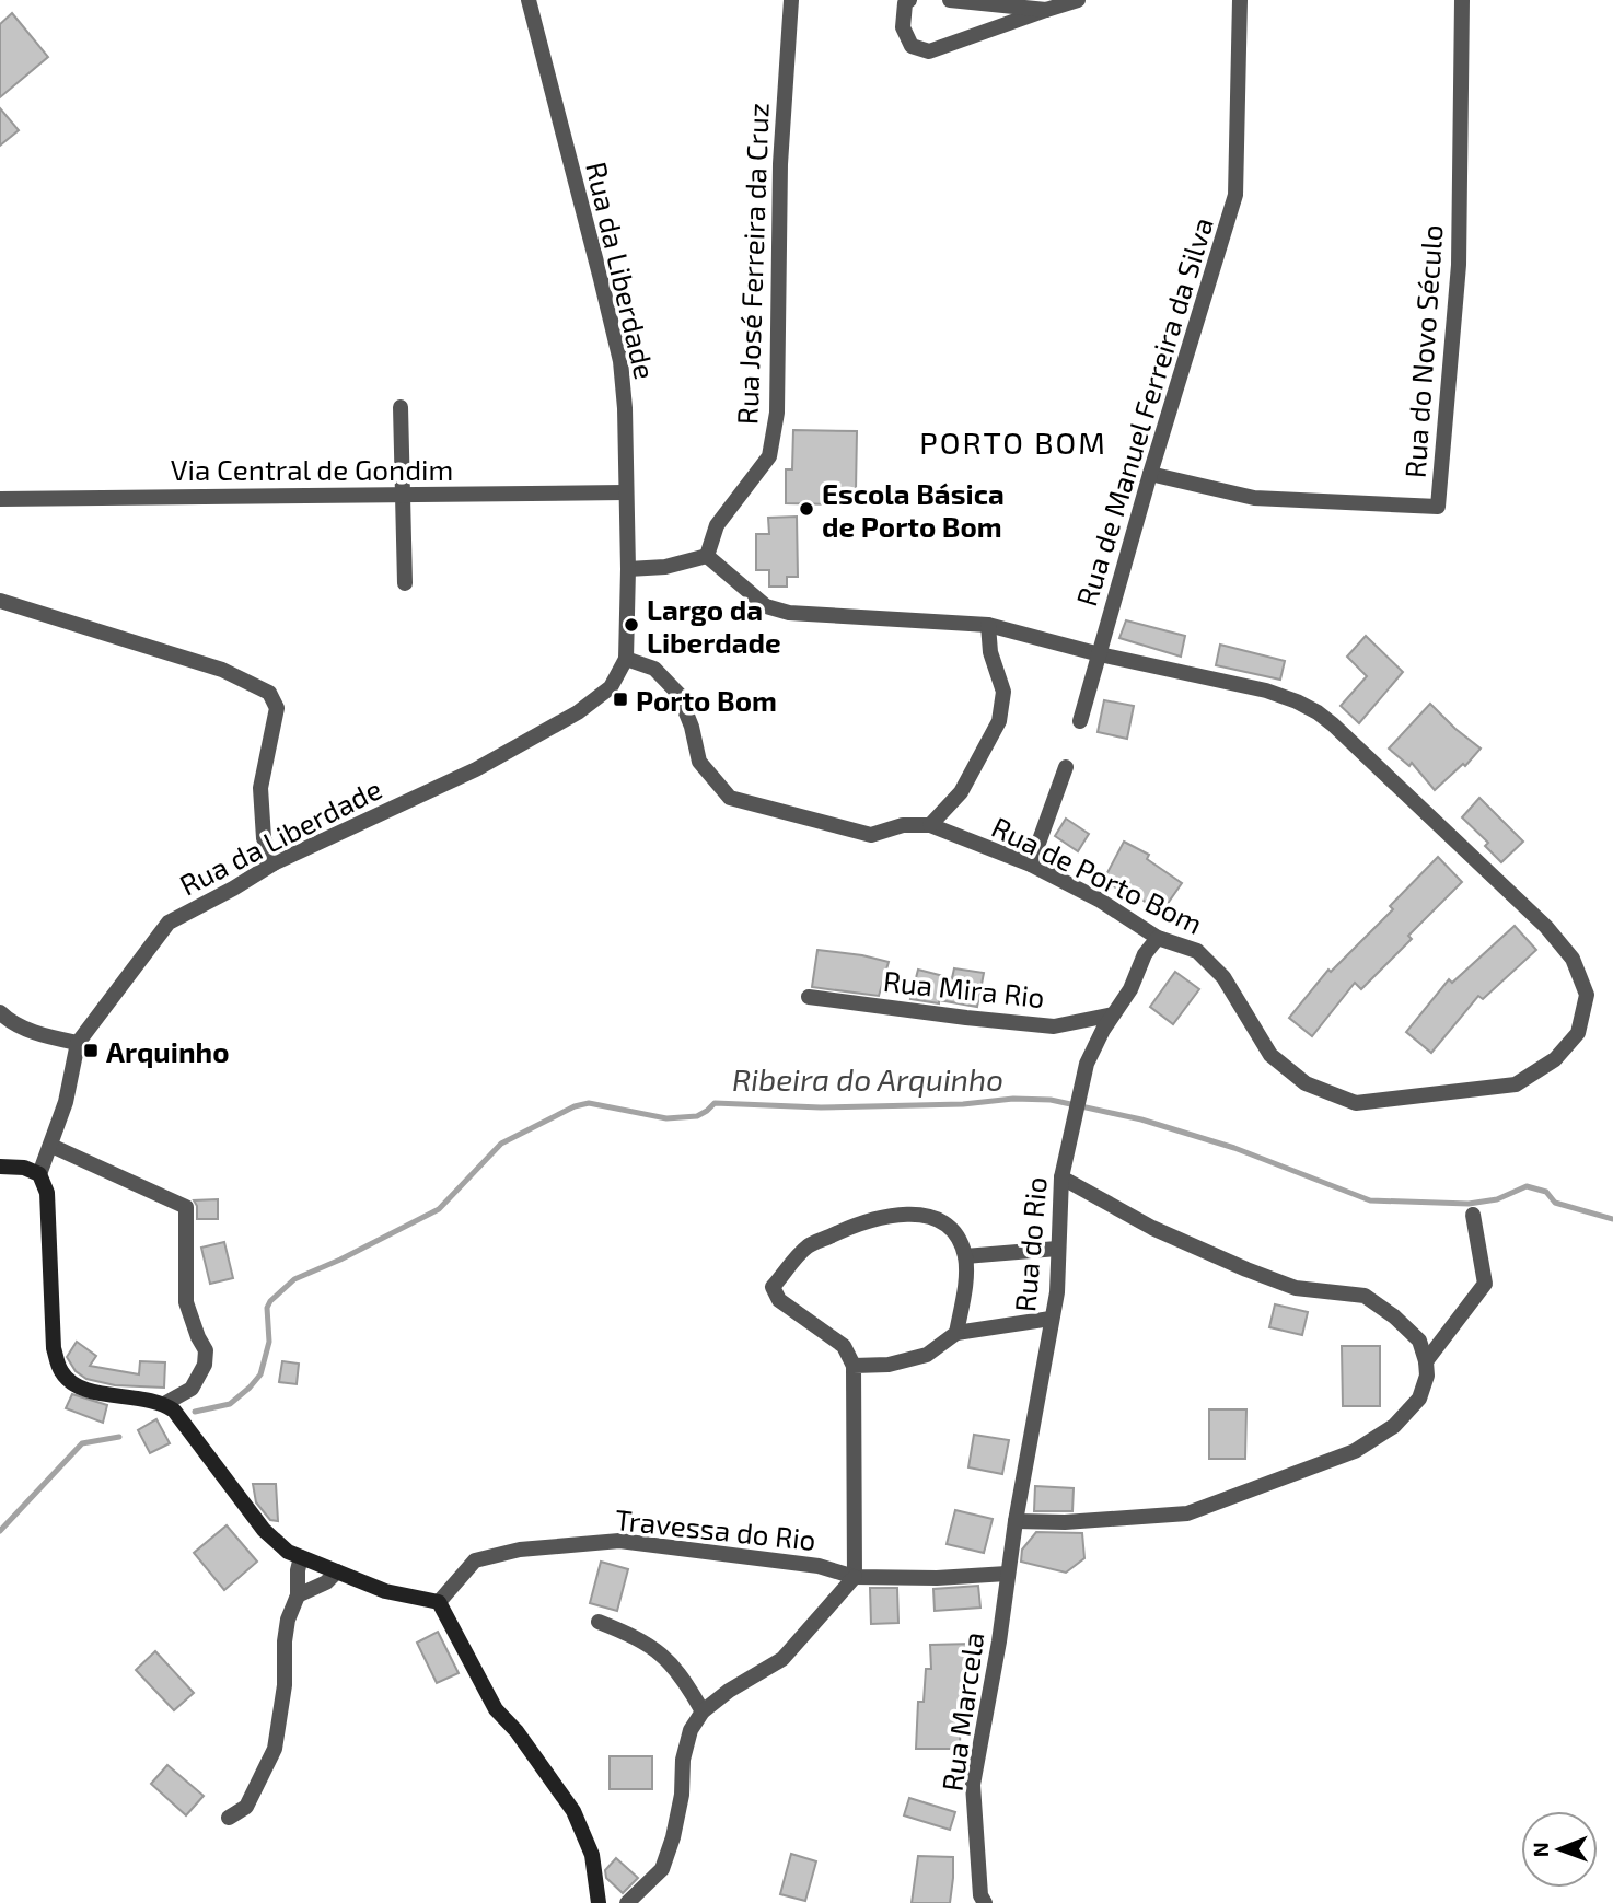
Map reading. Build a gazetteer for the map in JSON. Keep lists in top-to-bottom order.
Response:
{
  "streets": {
    "street": [
      "Rua José Ferreira da Cruz",
      "Rua da Liberdade",
      "Rua do Novo Século",
      "Rua de Manuel Ferreira da Silva",
      "Via Central de Gondim",
      "Rua de Porto Bom",
      "Rua Mira Rio",
      "Rua do Rio",
      "Travessa do Rio",
      "Rua Marcela"
    ]
  },
  "crossings": [
    ["Rua José Ferreira da Cruz", "Rua de Porto Bom"],
    ["Rua da Liberdade", "Via Central de Gondim"],
    ["Rua da Liberdade", "Rua de Porto Bom"],
    ["Rua do Novo Século", "Rua de Manuel Ferreira da Silva"],
    ["Rua de Manuel Ferreira da Silva", "Rua de Porto Bom"],
    ["Rua de Porto Bom", "Rua do Rio"],
    ["Rua Mira Rio", "Rua do Rio"],
    ["Rua do Rio", "Travessa do Rio"],
    ["Rua do Rio", "Rua Marcela"],
    ["Travessa do Rio", "Rua Marcela"]
  ],
  "districts": ["PORTO BOM"],
  "water": ["Ribeira do Arquinho"],
  "places": {
    "other": ["Escola Básica de Porto Bom", "Largo da Liberdade"],
    "transit": ["Porto Bom", "Arquinho"]
  },
  "north": "left"
}
